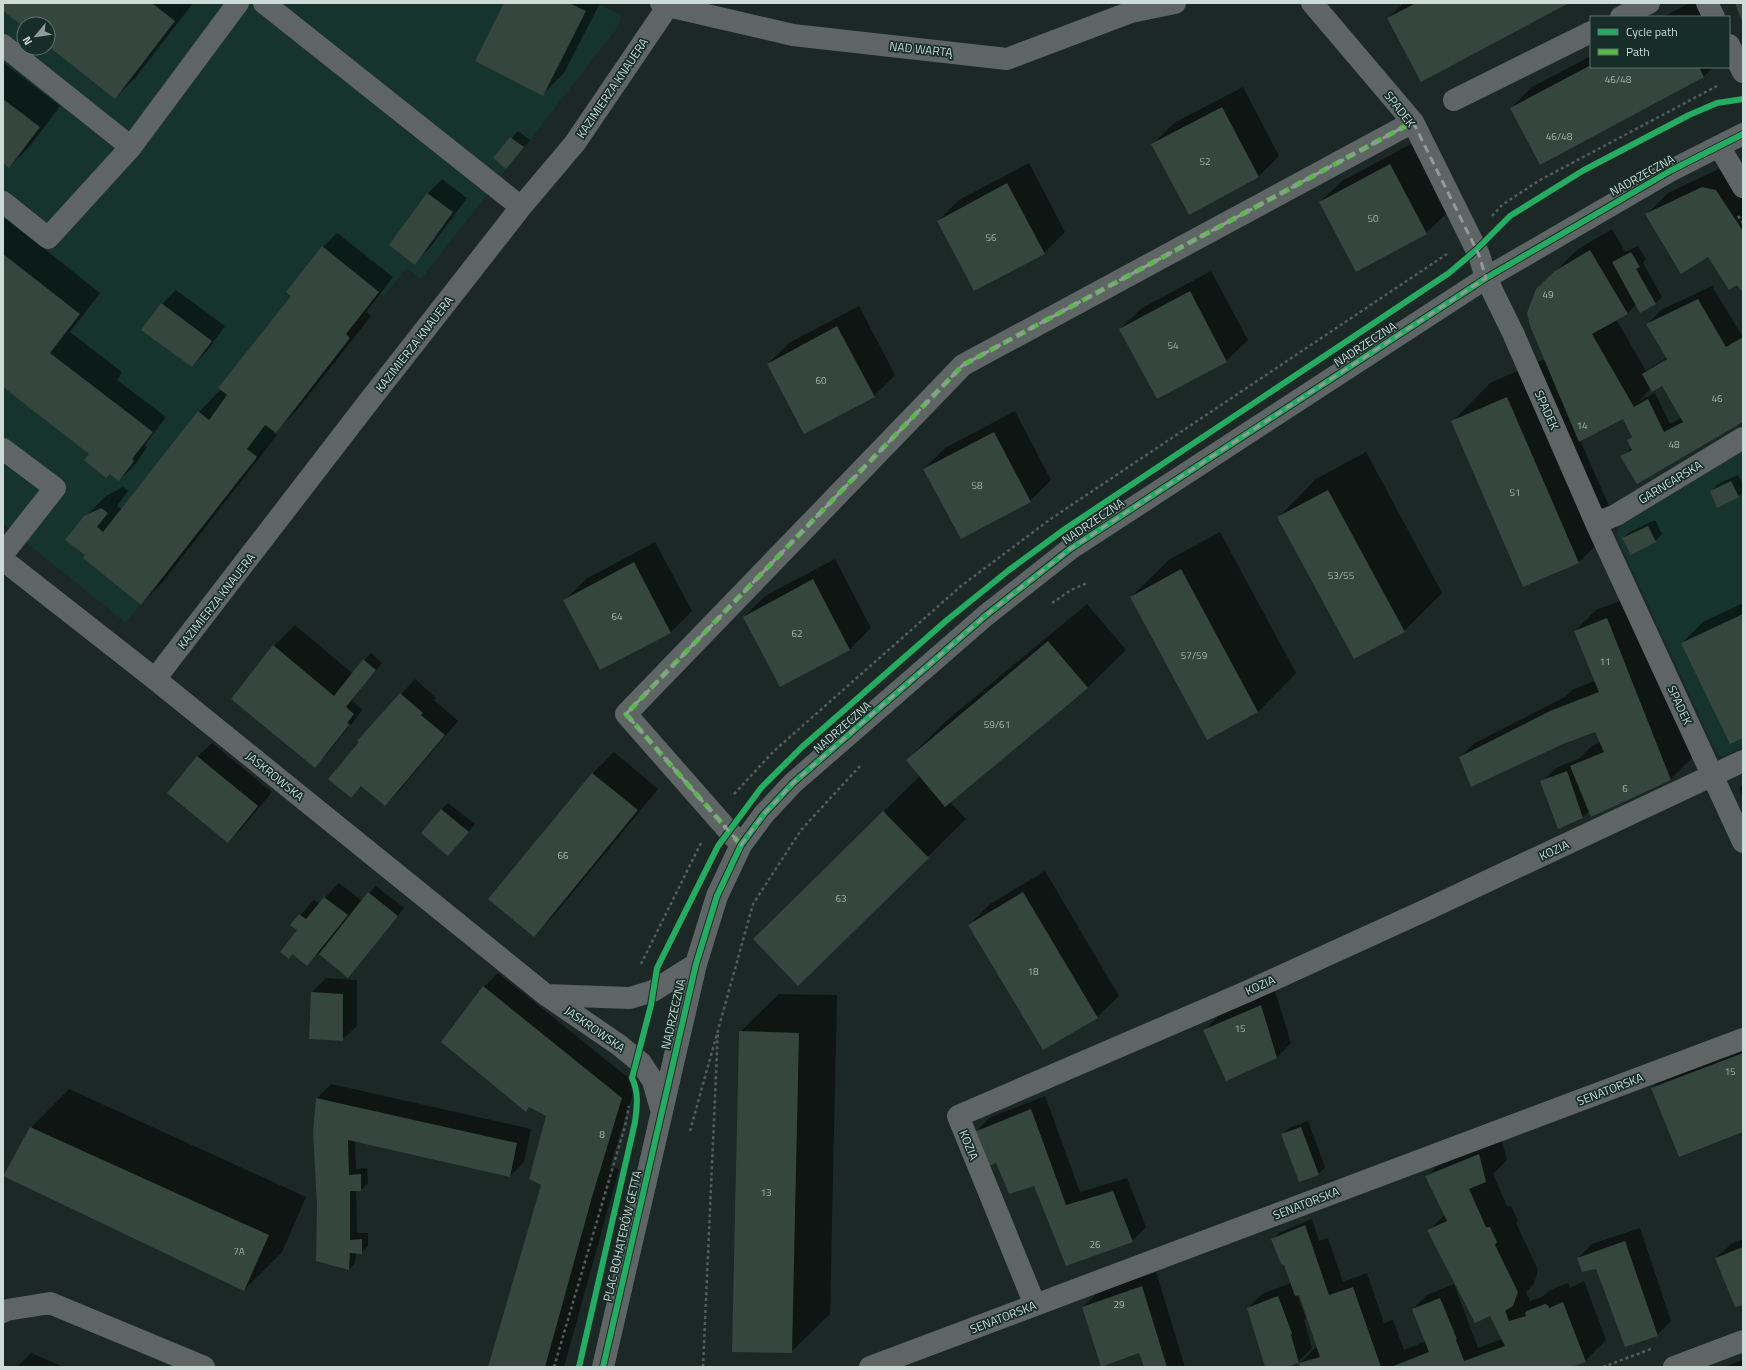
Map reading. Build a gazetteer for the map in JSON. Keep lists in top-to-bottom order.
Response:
{
  "streets": {
    "street": [
      "NAD WARTĄ",
      "KAZIMIERZA KNAUERA",
      "SPADEK",
      "NADRZECZNA",
      "GARNCARSKA",
      "JASKROWSKA",
      "KOZIA",
      "SENATORSKA",
      "PLAC BOHATERÓW GETTA"
    ]
  },
  "crossings": [
    ["NAD WARTĄ", "KAZIMIERZA KNAUERA"],
    ["KAZIMIERZA KNAUERA", "JASKROWSKA"],
    ["SPADEK", "NADRZECZNA"],
    ["SPADEK", "GARNCARSKA"],
    ["SPADEK", "KOZIA"],
    ["NADRZECZNA", "JASKROWSKA"],
    ["NADRZECZNA", "PLAC BOHATERÓW GETTA"],
    ["JASKROWSKA", "PLAC BOHATERÓW GETTA"],
    ["KOZIA", "SENATORSKA"]
  ],
  "house_numbers": [
    "46/48",
    "46/48",
    "52",
    "50",
    "56",
    "49",
    "54",
    "60",
    "46",
    "14",
    "48",
    "58",
    "51",
    "53/55",
    "64",
    "62",
    "57/59",
    "11",
    "59/61",
    "6",
    "66",
    "63",
    "18",
    "15",
    "15",
    "8",
    "13",
    "26",
    "7A",
    "29"
  ],
  "legend": ["Cycle path", "Path"],
  "north": "bottom left"
}
